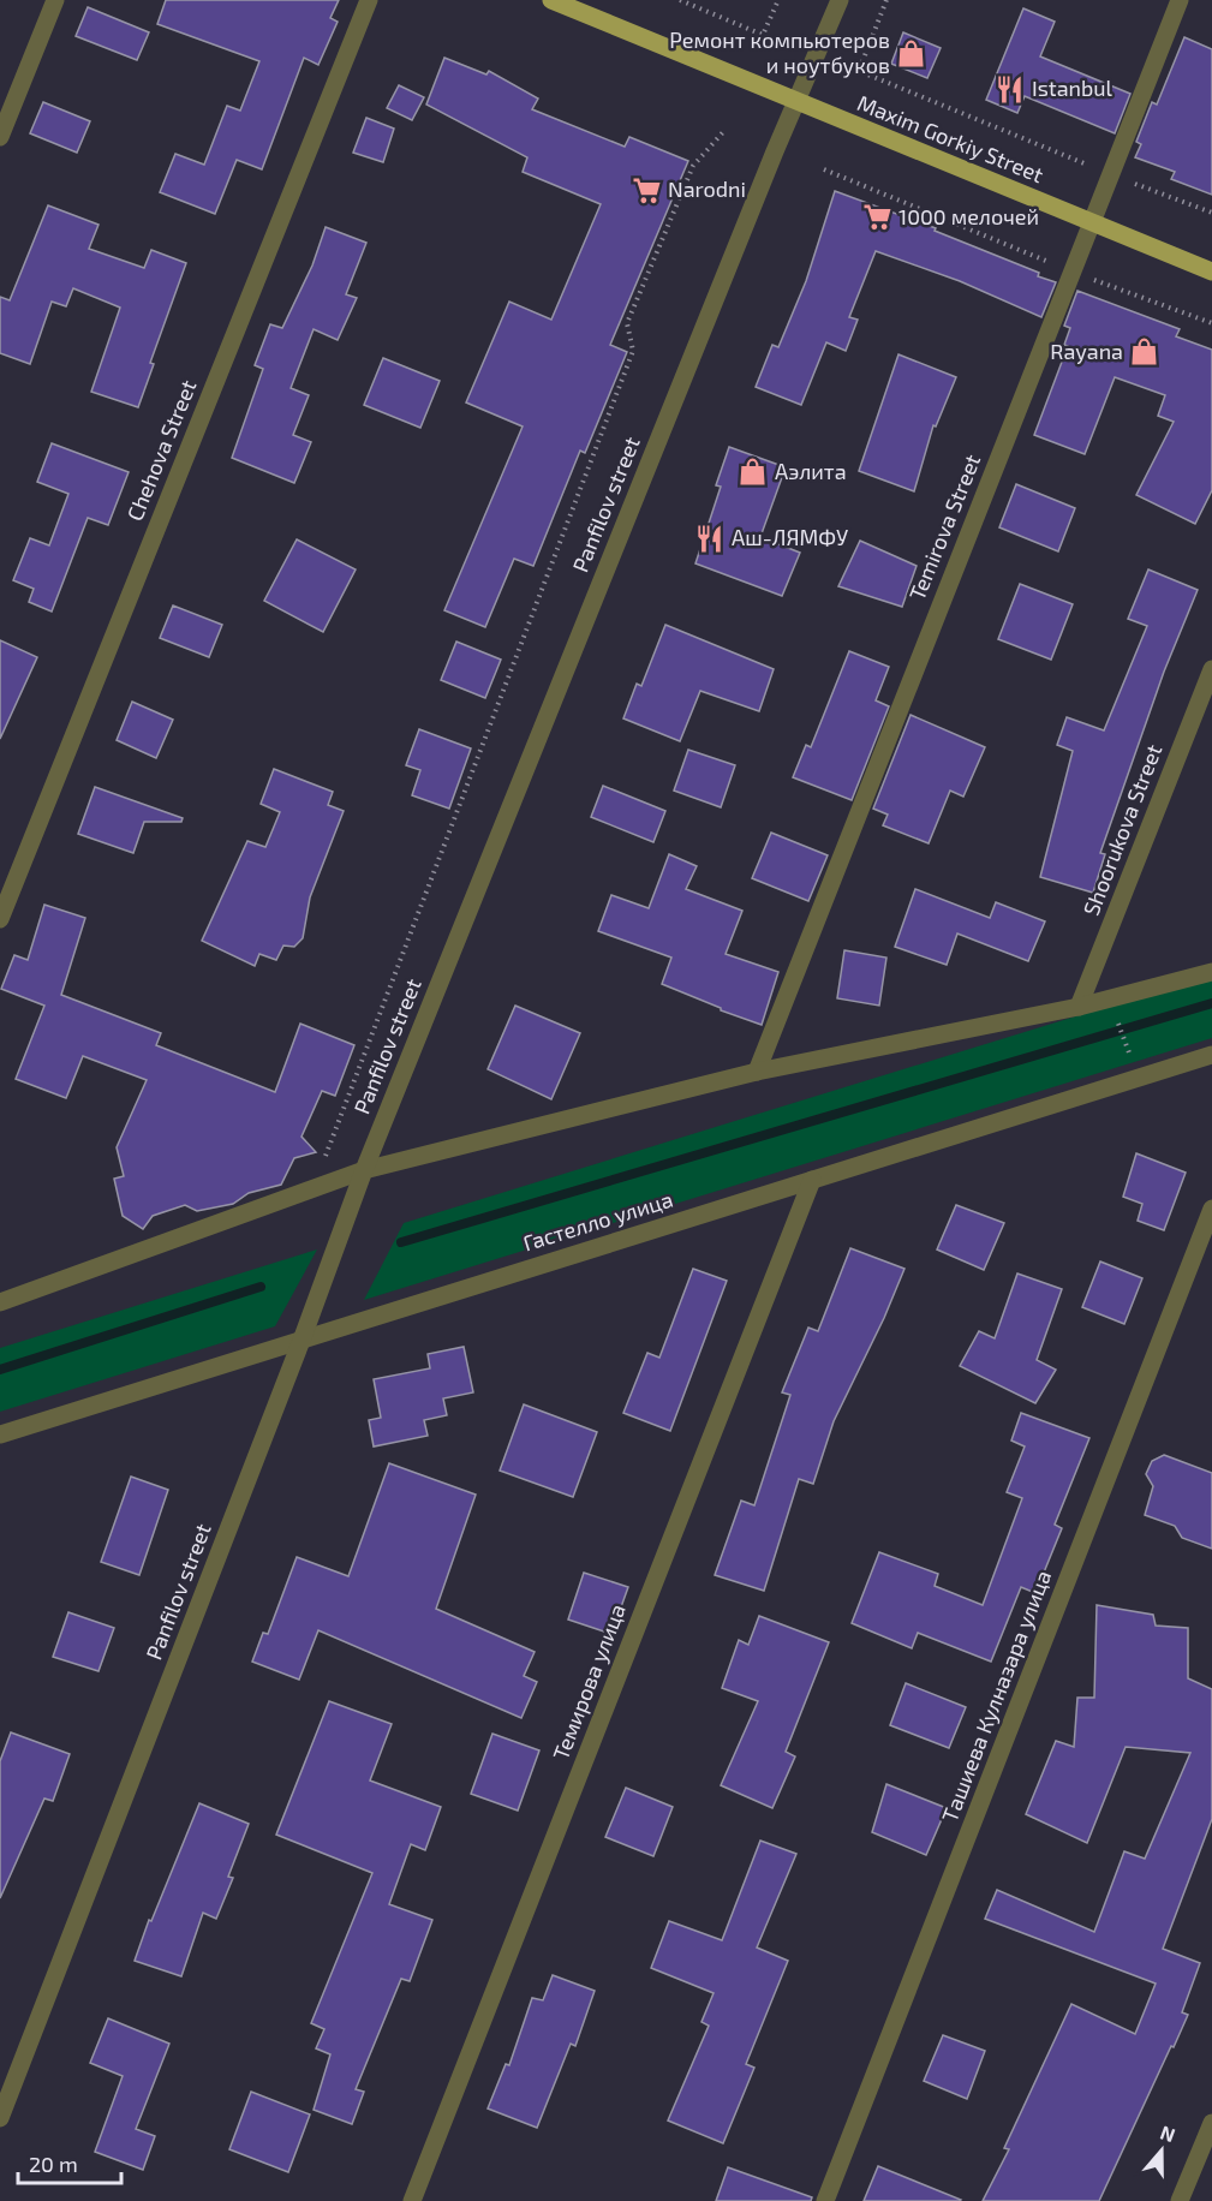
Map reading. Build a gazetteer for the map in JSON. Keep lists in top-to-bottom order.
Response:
{
  "streets": {
    "main road": ["Maxim Gorkiy Street"],
    "street": [
      "Chehova Street",
      "Panfilov street",
      "Temirova Street",
      "Shoorukova Street",
      "Гастелло улица",
      "Темирова улица",
      "Ташиева Кулназара улица"
    ]
  },
  "crossings": [
    ["Maxim Gorkiy Street", "Panfilov street"],
    ["Maxim Gorkiy Street", "Temirova Street"],
    ["Panfilov street", "Гастелло улица"],
    ["Гастелло улица", "Темирова улица"]
  ],
  "places": {
    "shop": ["Ремонт компьютеров и ноутбуков", "Rayana", "Аэлита"],
    "restaurant": ["Istanbul", "Аш-ЛЯМФУ"],
    "supermarket": ["Narodni", "1000 мелочей"]
  },
  "scale_bar": "20 m",
  "north": "top"
}
